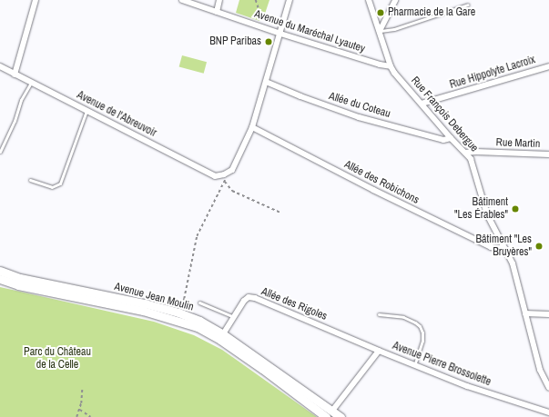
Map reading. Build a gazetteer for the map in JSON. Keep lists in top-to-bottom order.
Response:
{
  "streets": {
    "main road": ["Avenue Jean Moulin"],
    "street": [
      "Avenue du Maréchal Lyautey",
      "Rue Hippolyte Lacroix",
      "Allée du Coteau",
      "Avenue de l'Abreuvoir",
      "Rue François Debergue",
      "Rue Martin",
      "Allée des Robichons",
      "Allée des Rigoles",
      "Avenue Pierre Brossolette"
    ]
  },
  "crossings": [
    ["Avenue du Maréchal Lyautey", "Rue François Debergue"],
    ["Rue Hippolyte Lacroix", "Rue François Debergue"],
    ["Allée du Coteau", "Rue François Debergue"],
    ["Rue François Debergue", "Rue Martin"],
    ["Rue François Debergue", "Allée des Robichons"],
    ["Avenue Jean Moulin", "Allée des Rigoles"],
    ["Avenue Jean Moulin", "Avenue Pierre Brossolette"],
    ["Allée des Rigoles", "Avenue Pierre Brossolette"]
  ],
  "parks": ["Parc du Château de la Celle"],
  "places": [
    "Pharmacie de la Gare",
    "BNP Paribas",
    "Bâtiment \"Les Érables\"",
    "Bâtiment \"Les Bruyères\""
  ]
}
